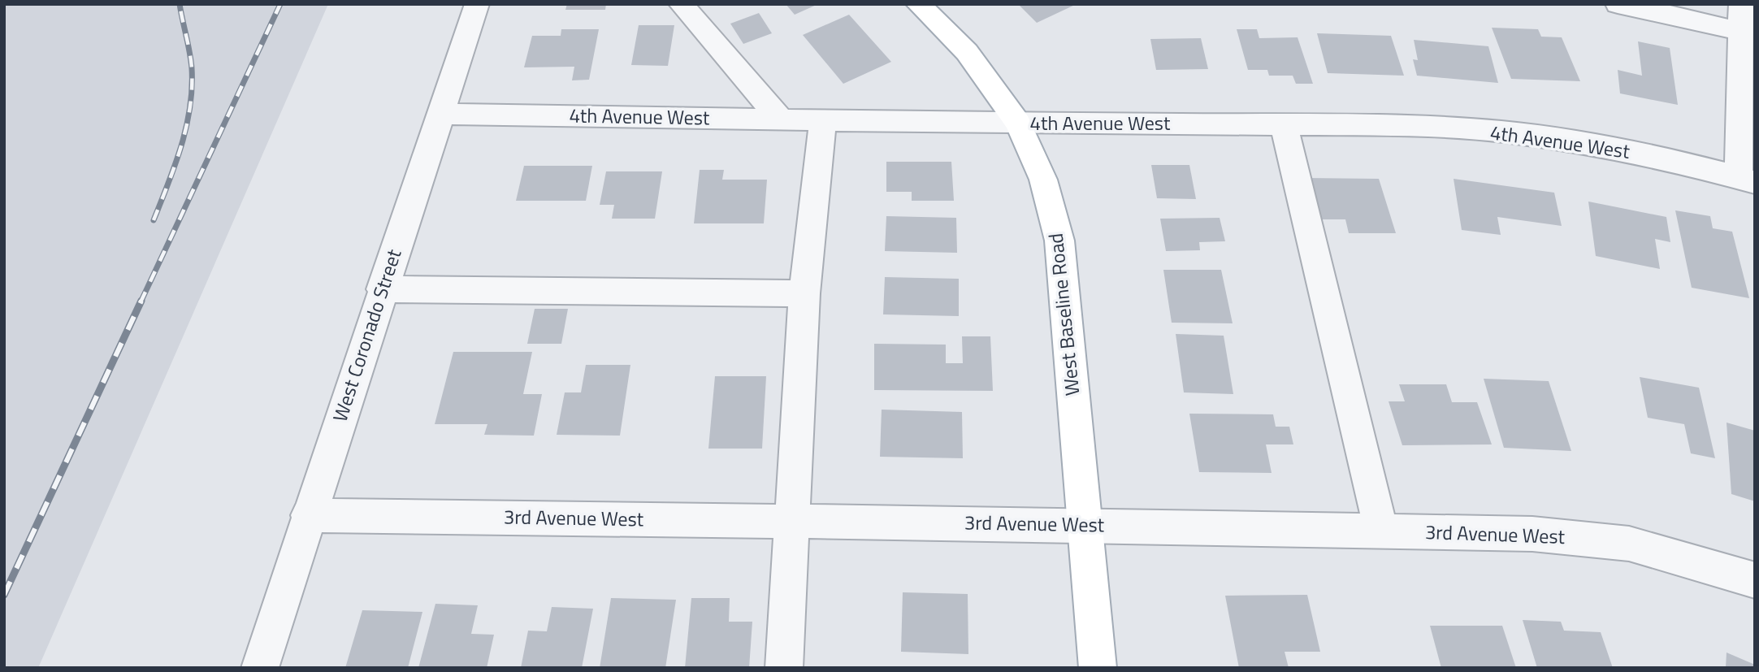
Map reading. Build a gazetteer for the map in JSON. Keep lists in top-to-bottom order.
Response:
{
  "streets": {
    "main road": ["West Baseline Road"],
    "street": ["4th Avenue West", "West Coronado Street", "3rd Avenue West"]
  },
  "crossings": [
    ["4th Avenue West", "West Baseline Road"],
    ["4th Avenue West", "West Coronado Street"],
    ["West Baseline Road", "3rd Avenue West"],
    ["West Coronado Street", "3rd Avenue West"]
  ]
}
